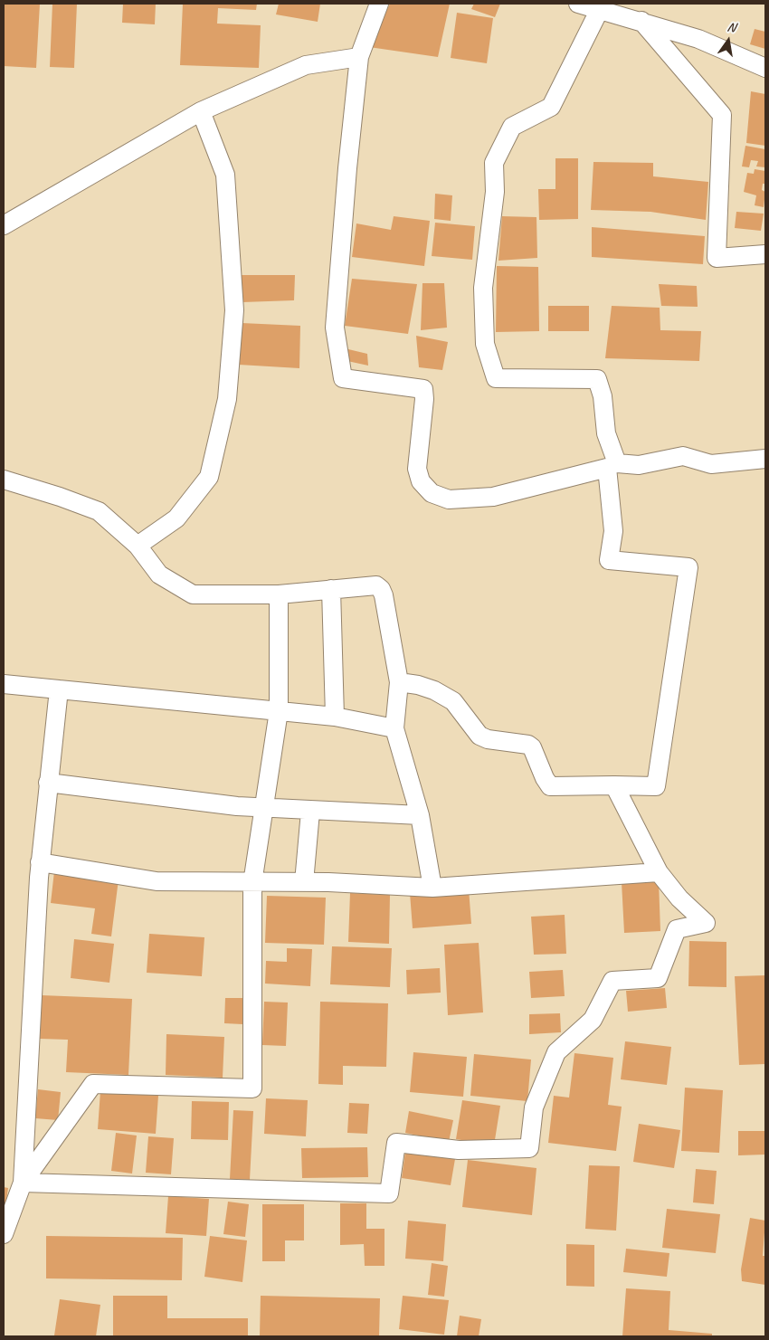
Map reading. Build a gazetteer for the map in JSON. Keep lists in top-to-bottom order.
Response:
{
  "north": "top"
}
